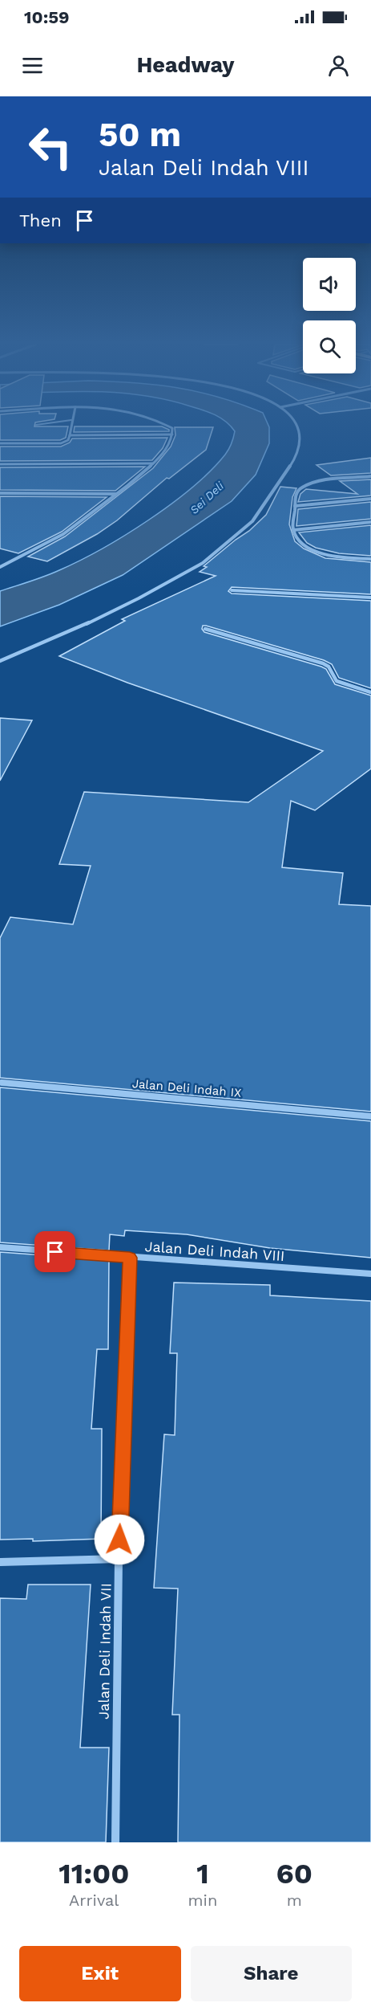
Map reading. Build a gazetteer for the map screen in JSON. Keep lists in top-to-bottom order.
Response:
{
  "streets": {
    "street": ["Jalan Deli Indah IX", "Jalan Deli Indah VIII", "Jalan Deli Indah VII"]
  },
  "crossings": [
    ["Jalan Deli Indah VIII", "Jalan Deli Indah VII"]
  ],
  "water": ["Sei Deli"],
  "page": {
    "status": "10:59",
    "header": "Headway",
    "turn": ["50 m", "Jalan Deli Indah VIII"],
    "then": "Then",
    "eta": [
      "11:00",
      "Arrival",
      "1",
      "min",
      "60",
      "m"
    ],
    "buttons": ["Exit", "Share"]
  }
}
